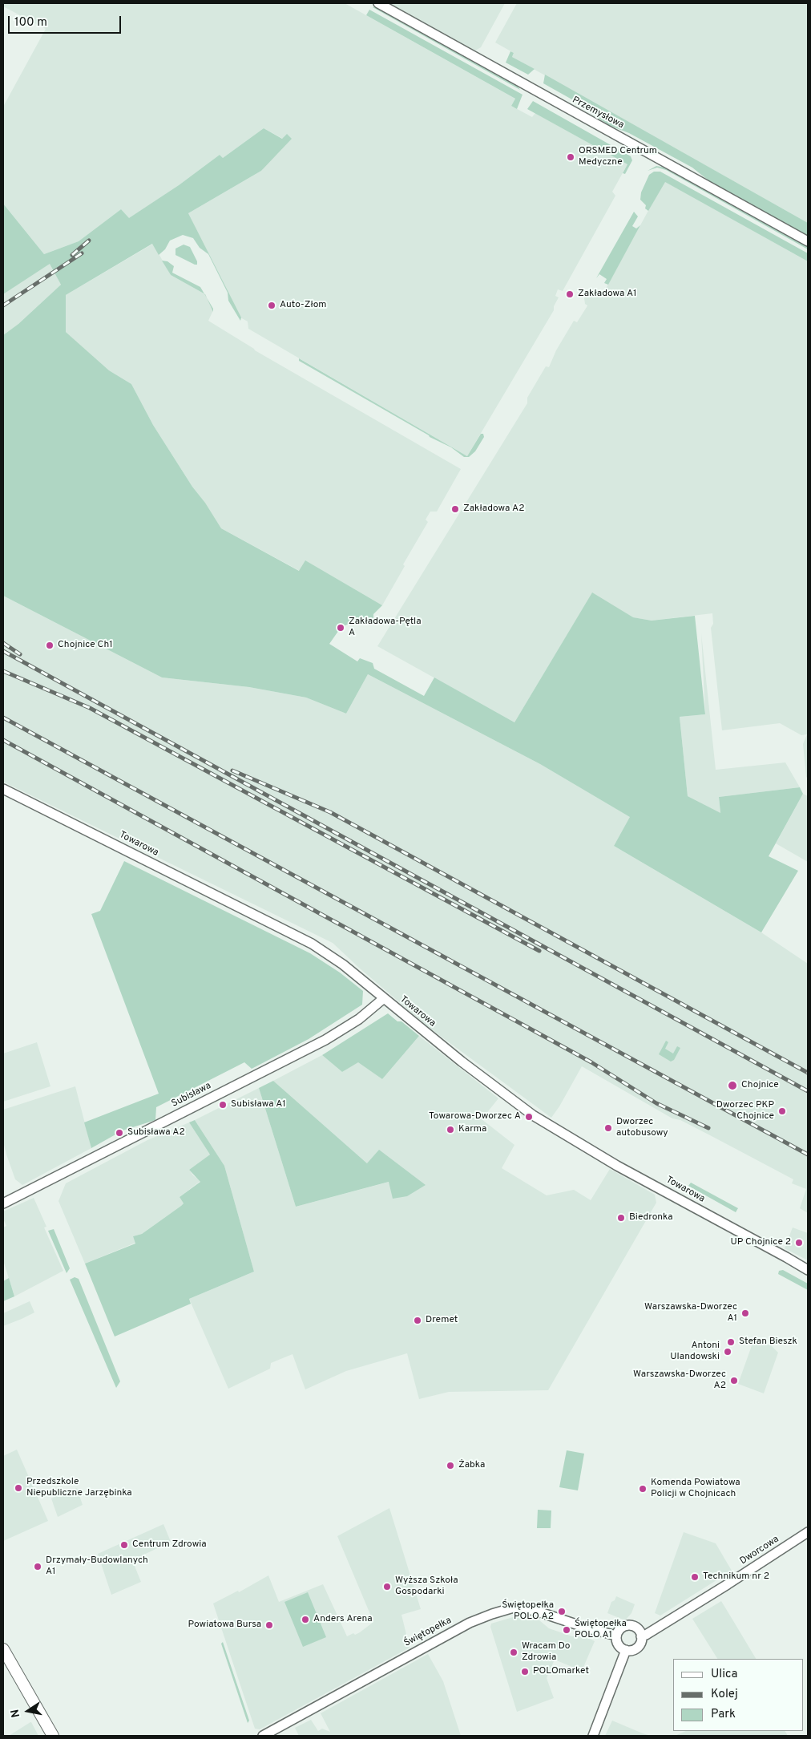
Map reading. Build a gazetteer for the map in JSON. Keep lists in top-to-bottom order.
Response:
{
  "streets": {
    "street": [
      "Przemysłowa",
      "Towarowa",
      "Subisława",
      "Dworcowa",
      "Świętopełka"
    ]
  },
  "crossings": [
    ["Towarowa", "Subisława"],
    ["Dworcowa", "Świętopełka"]
  ],
  "places": [
    "ORSMED Centrum Medyczne",
    "Zakładowa A1",
    "Auto-Złom",
    "Zakładowa A2",
    "Zakładowa-Pętla A",
    "Chojnice Ch1",
    "Chojnice",
    "Subisława A1",
    "Dworzec PKP Chojnice",
    "Towarowa-Dworzec A",
    "Dworzec autobusowy",
    "Karma",
    "Subisława A2",
    "Biedronka",
    "UP Chojnice 2",
    "Warszawska-Dworzec A1",
    "Dremet",
    "Stefan Bieszk",
    "Antoni Ulandowski",
    "Warszawska-Dworzec A2",
    "Żabka",
    "Przedszkole Niepubliczne Jarzębinka",
    "Komenda Powiatowa Policji w Chojnicach",
    "Centrum Zdrowia",
    "Drzymały-Budowlanych A1",
    "Technikum nr 2",
    "Wyższa Szkoła Gospodarki",
    "Świętopełka POLO A2",
    "Anders Arena",
    "Powiatowa Bursa",
    "Świętopełka POLO A1",
    "Wracam Do Zdrowia",
    "POLOmarket"
  ],
  "legend": ["Ulica", "Kolej", "Park"],
  "scale_bar": "100 m",
  "north": "left"
}
